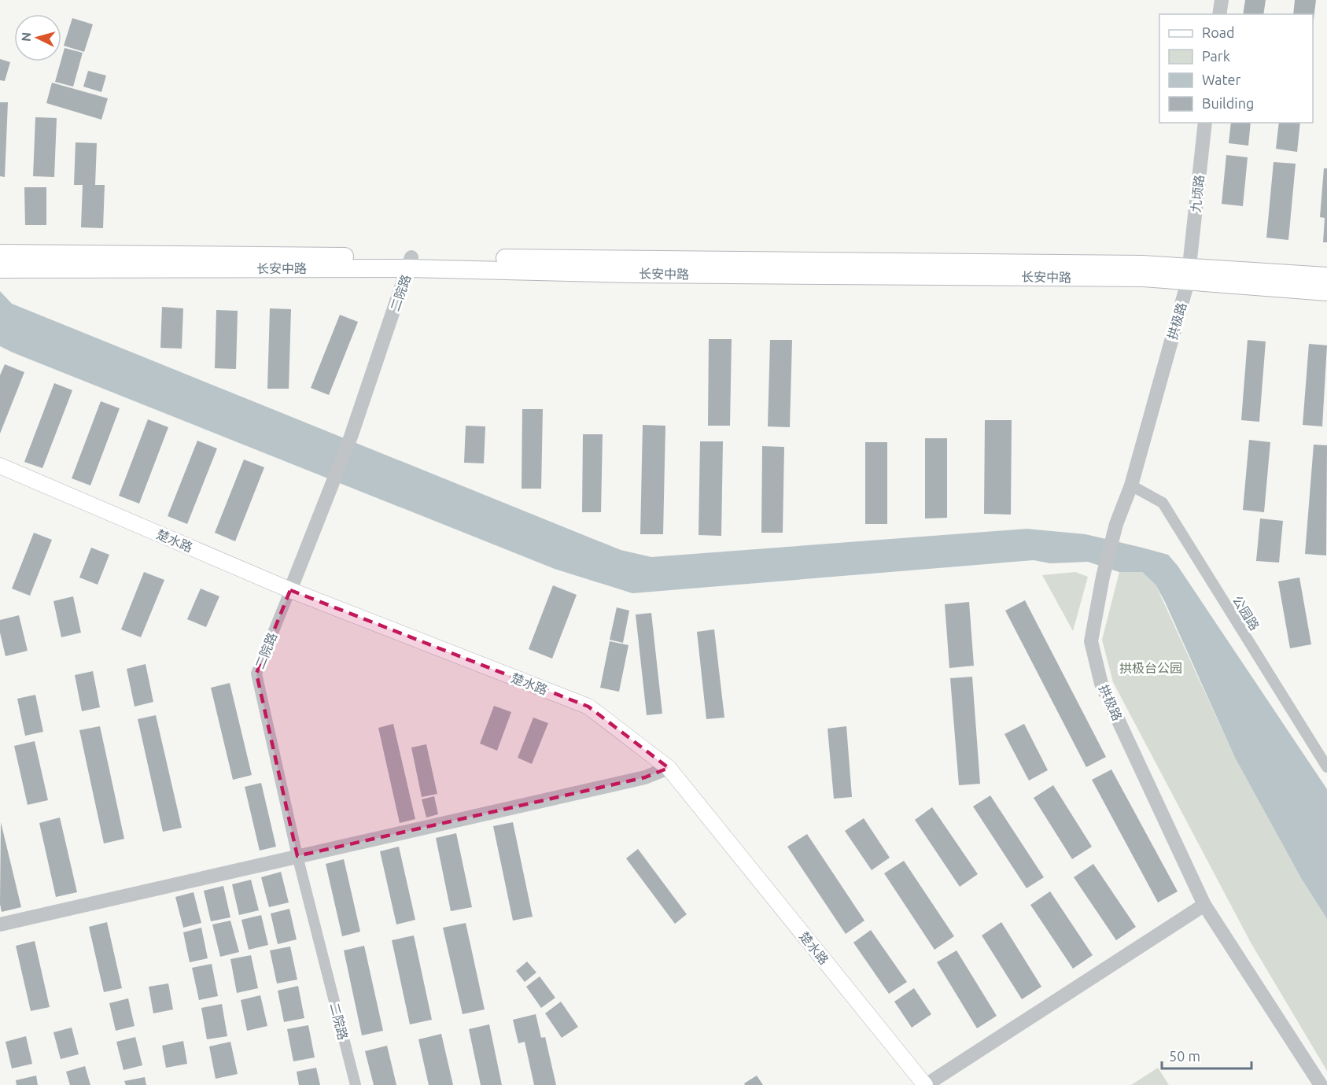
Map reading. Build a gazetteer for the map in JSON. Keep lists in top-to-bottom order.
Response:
{
  "streets": {
    "main road": ["长安中路", "楚水路"],
    "street": [
      "九顷路",
      "二院路",
      "拱极路",
      "公园路"
    ]
  },
  "crossings": [
    ["九顷路", "长安中路"],
    ["九顷路", "拱极路"],
    ["长安中路", "二院路"],
    ["长安中路", "拱极路"],
    ["二院路", "楚水路"],
    ["拱极路", "公园路"]
  ],
  "parks": ["拱极台公园"],
  "legend": [
    "Road",
    "Park",
    "Water",
    "Building"
  ],
  "scale_bar": "50 m",
  "north": "left"
}
